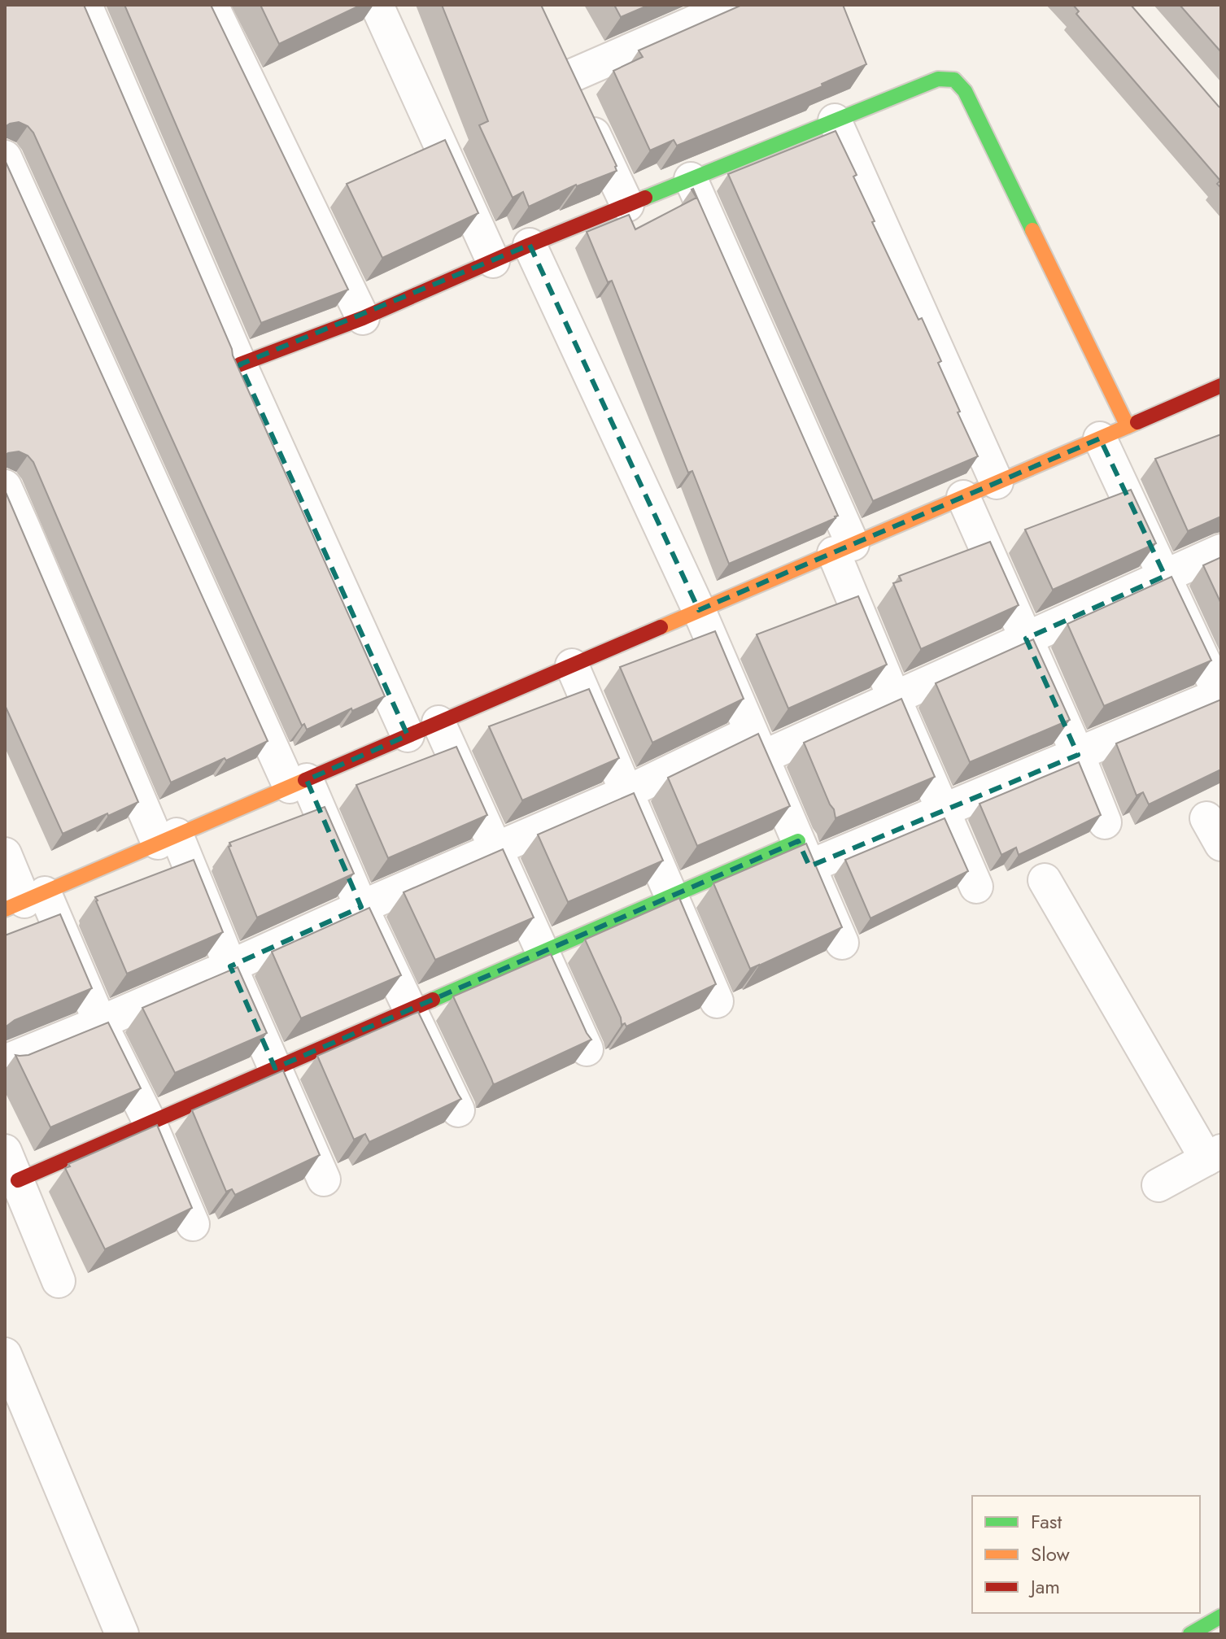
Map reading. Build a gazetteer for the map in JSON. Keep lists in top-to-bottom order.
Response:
{
  "legend": ["Fast", "Slow", "Jam"]
}
